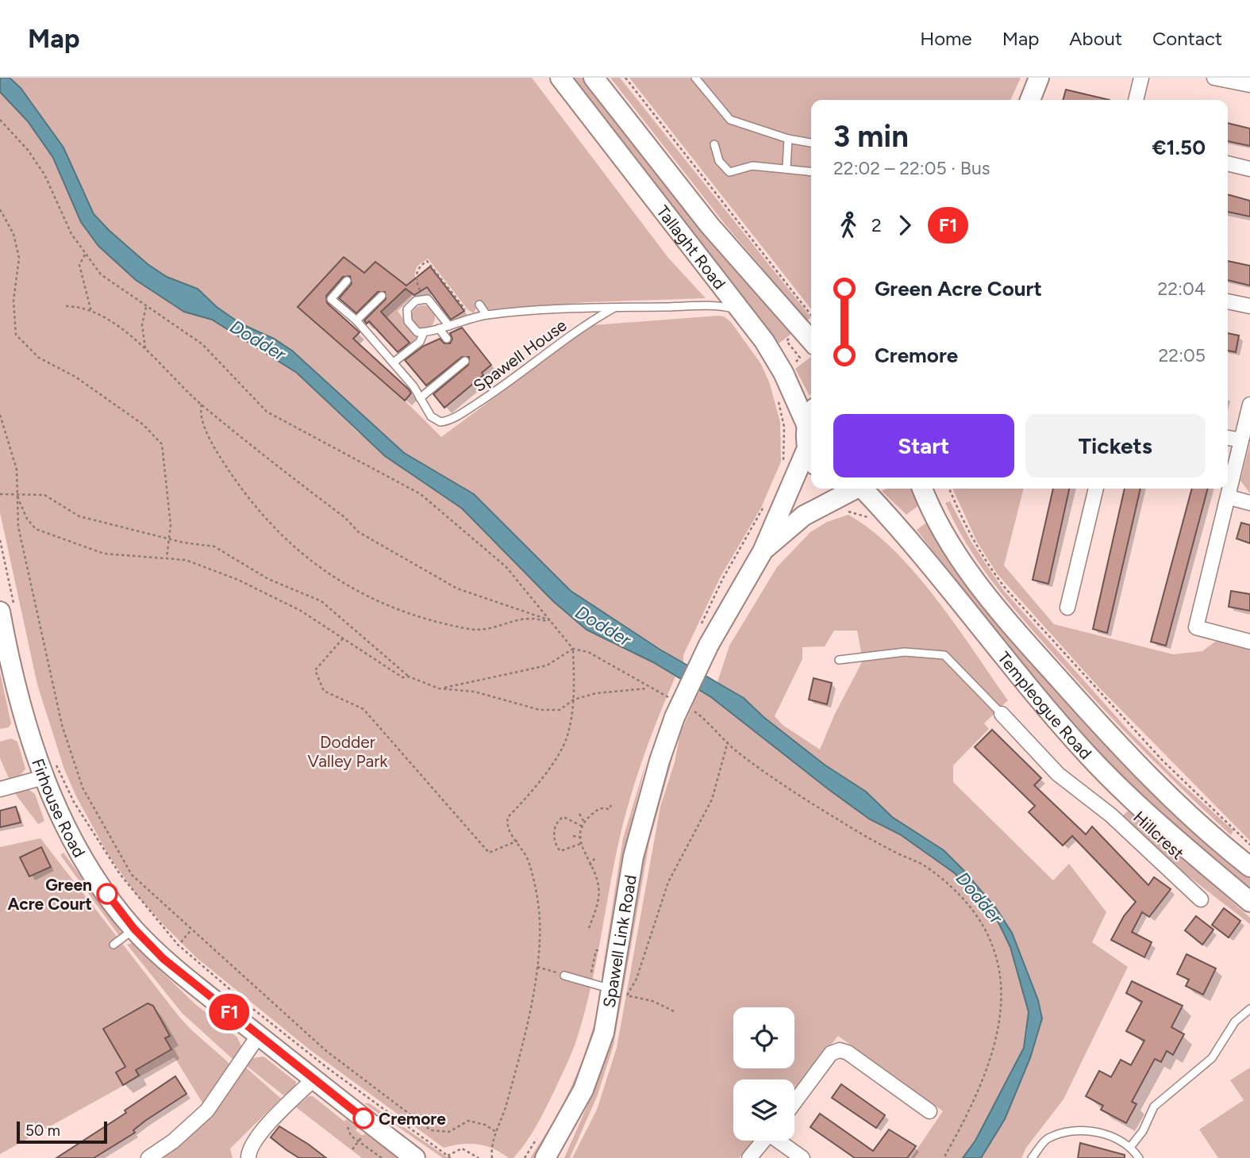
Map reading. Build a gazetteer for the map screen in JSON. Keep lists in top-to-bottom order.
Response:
{
  "streets": {
    "main road": [
      "Tallaght Road",
      "Templeogue Road",
      "Firhouse Road",
      "Spawell Link Road"
    ],
    "street": ["Hillcrest"],
    "lane": ["Spawell House"]
  },
  "crossings": [
    ["Tallaght Road", "Spawell House"],
    ["Templeogue Road", "Hillcrest"]
  ],
  "water": ["Dodder"],
  "parks": ["Dodder Valley Park"],
  "places": ["Green Acre Court", "Cremore"],
  "lines": ["bus line F1"],
  "scale_bar": "50 m",
  "page": {
    "header": "Map",
    "nav": [
      "Home",
      "Map",
      "About",
      "Contact"
    ],
    "on_map": "F1",
    "heading": ["3 min", "22:02 – 22:05 · Bus", "€1.50"],
    "legs": ["2", "F1"],
    "list": [
      {
        "name": "Green Acre Court",
        "value": "22:04"
      },
      {
        "name": "Cremore",
        "value": "22:05"
      }
    ],
    "buttons": ["Start", "Tickets"],
    "scale": "50 m"
  }
}
